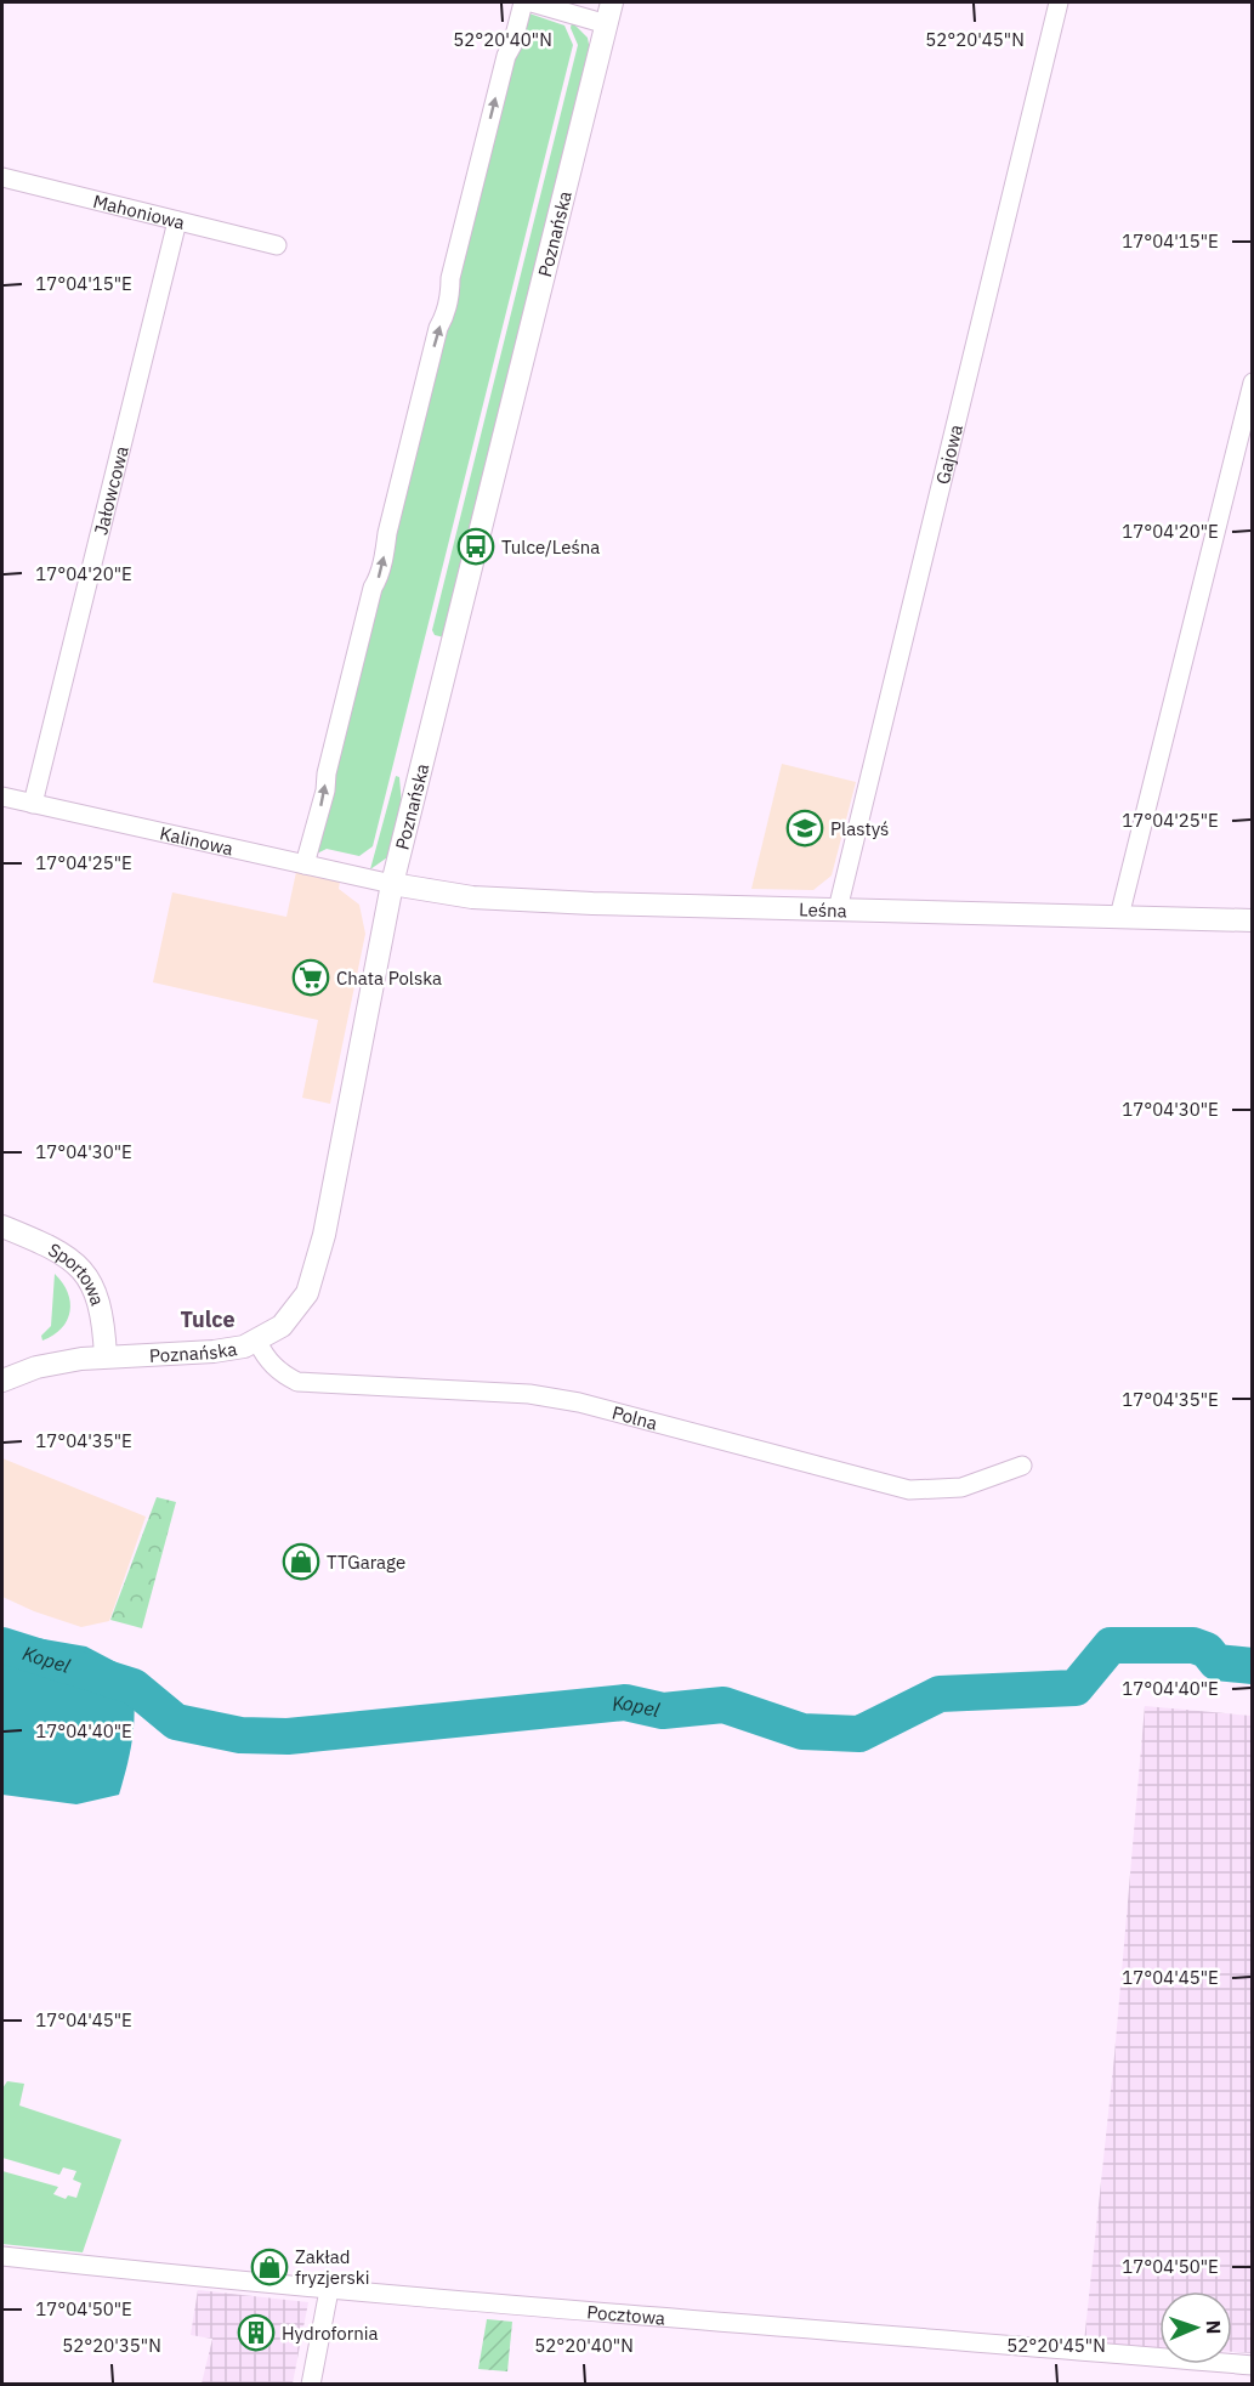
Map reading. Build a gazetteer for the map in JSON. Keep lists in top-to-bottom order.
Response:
{
  "streets": {
    "street": [
      "Mahoniowa",
      "Poznańska",
      "Gajowa",
      "Jałowcowa",
      "Kalinowa",
      "Leśna",
      "Sportowa",
      "Polna",
      "Pocztowa"
    ]
  },
  "crossings": [
    ["Mahoniowa", "Jałowcowa"],
    ["Poznańska", "Kalinowa"],
    ["Poznańska", "Leśna"],
    ["Poznańska", "Sportowa"],
    ["Poznańska", "Polna"],
    ["Gajowa", "Leśna"],
    ["Jałowcowa", "Kalinowa"],
    ["Kalinowa", "Leśna"]
  ],
  "districts": ["Tulce"],
  "water": ["Kopel"],
  "places": {
    "bus stop": ["Tulce/Leśna"],
    "school or university": ["Plastyś"],
    "supermarket": ["Chata Polska"],
    "shop": ["TTGarage", "Zakład fryzjerski"],
    "building": ["Hydrofornia"]
  },
  "north": "right",
  "coordinates": [
    "52°20'40\"N",
    "52°20'45\"N",
    "17°04'15\"E",
    "17°04'20\"E",
    "17°04'25\"E",
    "17°04'30\"E",
    "17°04'35\"E",
    "17°04'40\"E",
    "17°04'45\"E",
    "17°04'50\"E",
    "52°20'35\"N"
  ]
}
